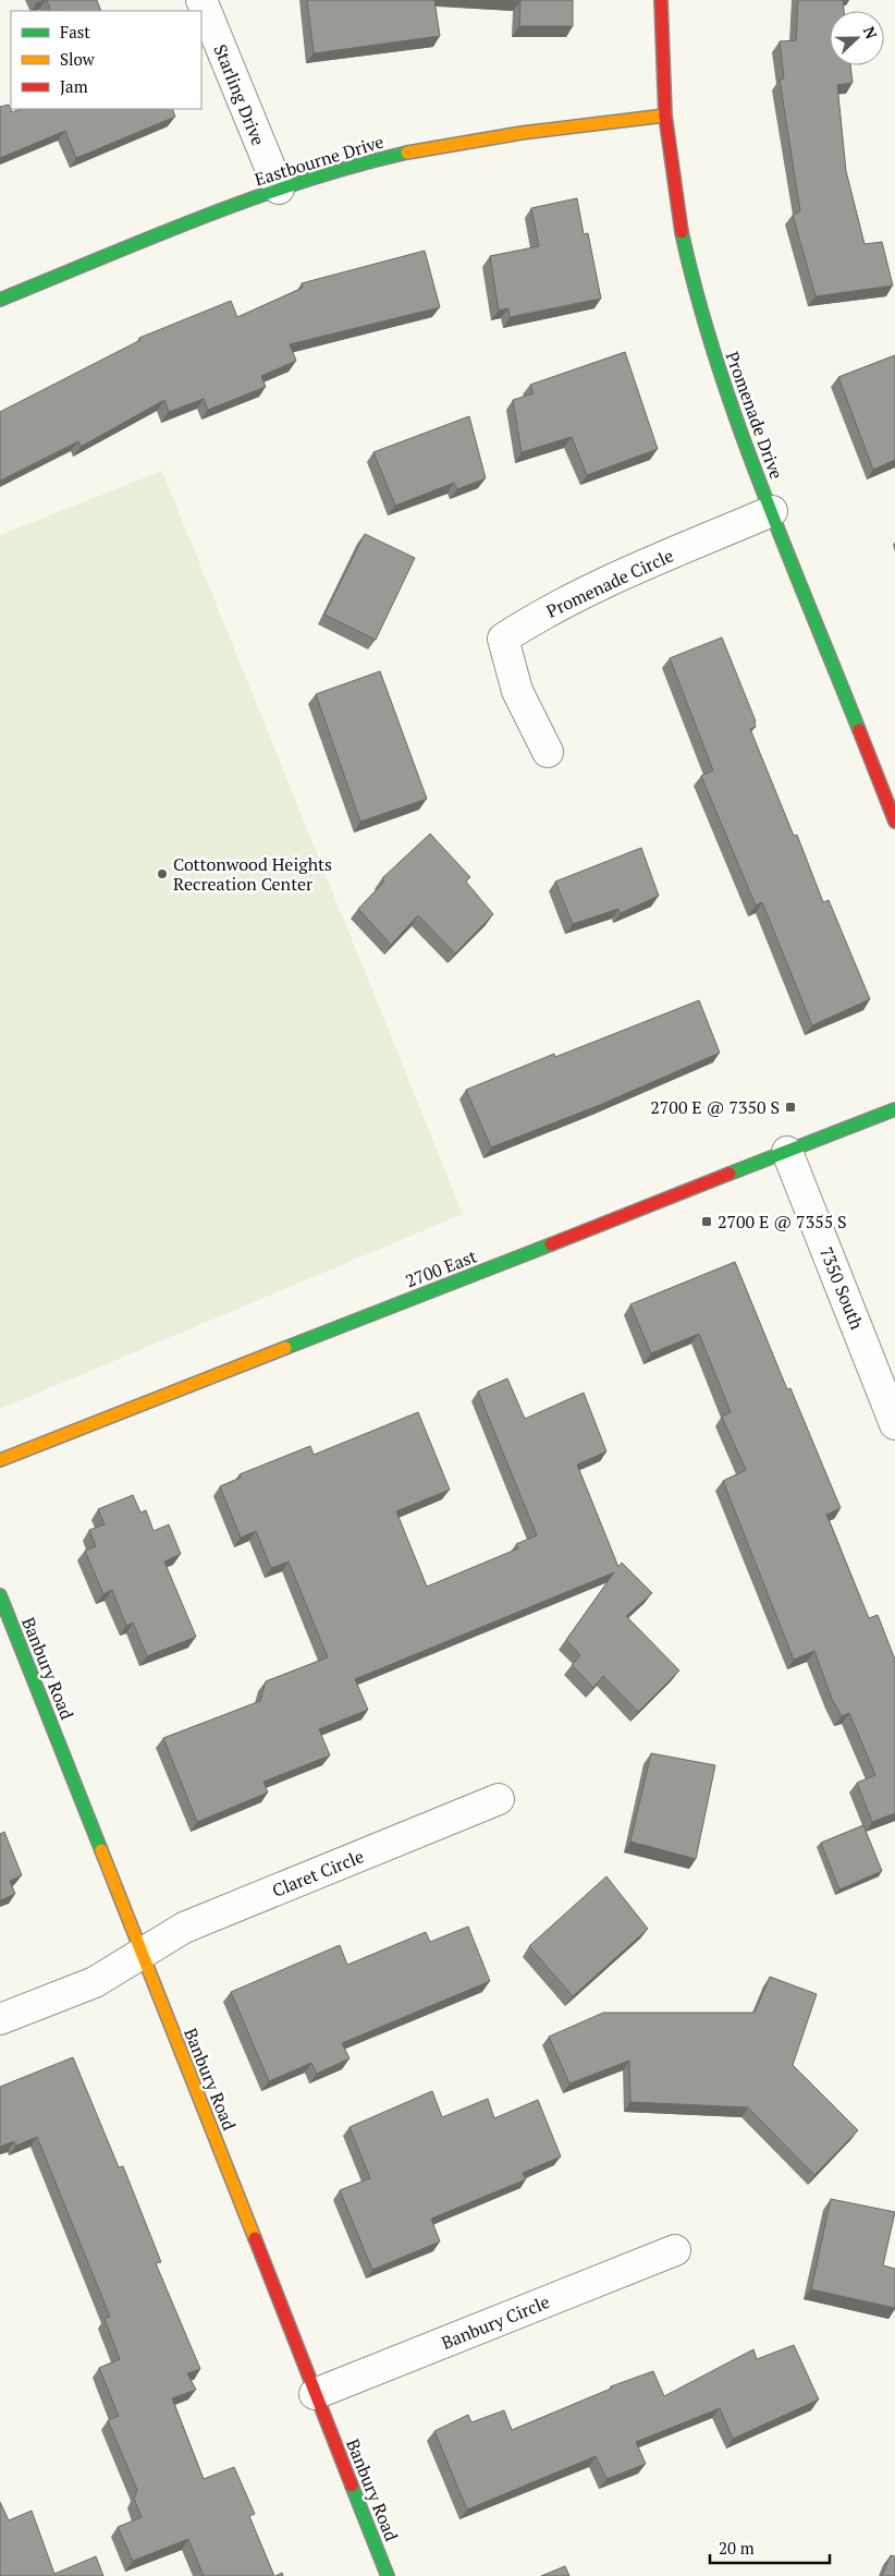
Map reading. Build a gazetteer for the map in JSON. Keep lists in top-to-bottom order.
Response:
{
  "streets": {
    "street": [
      "Starling Drive",
      "Eastbourne Drive",
      "Promenade Drive",
      "Promenade Circle",
      "2700 East",
      "7350 South",
      "Banbury Road",
      "Claret Circle",
      "Banbury Circle"
    ]
  },
  "crossings": [
    ["Starling Drive", "Eastbourne Drive"],
    ["Eastbourne Drive", "Promenade Drive"],
    ["Promenade Drive", "Promenade Circle"],
    ["2700 East", "7350 South"],
    ["Banbury Road", "Claret Circle"],
    ["Banbury Road", "Banbury Circle"]
  ],
  "places": {
    "other": ["Cottonwood Heights Recreation Center"],
    "transit": ["2700 E @ 7350 S", "2700 E @ 7355 S"]
  },
  "legend": ["Fast", "Slow", "Jam"],
  "scale_bar": "20 m",
  "north": "right"
}
